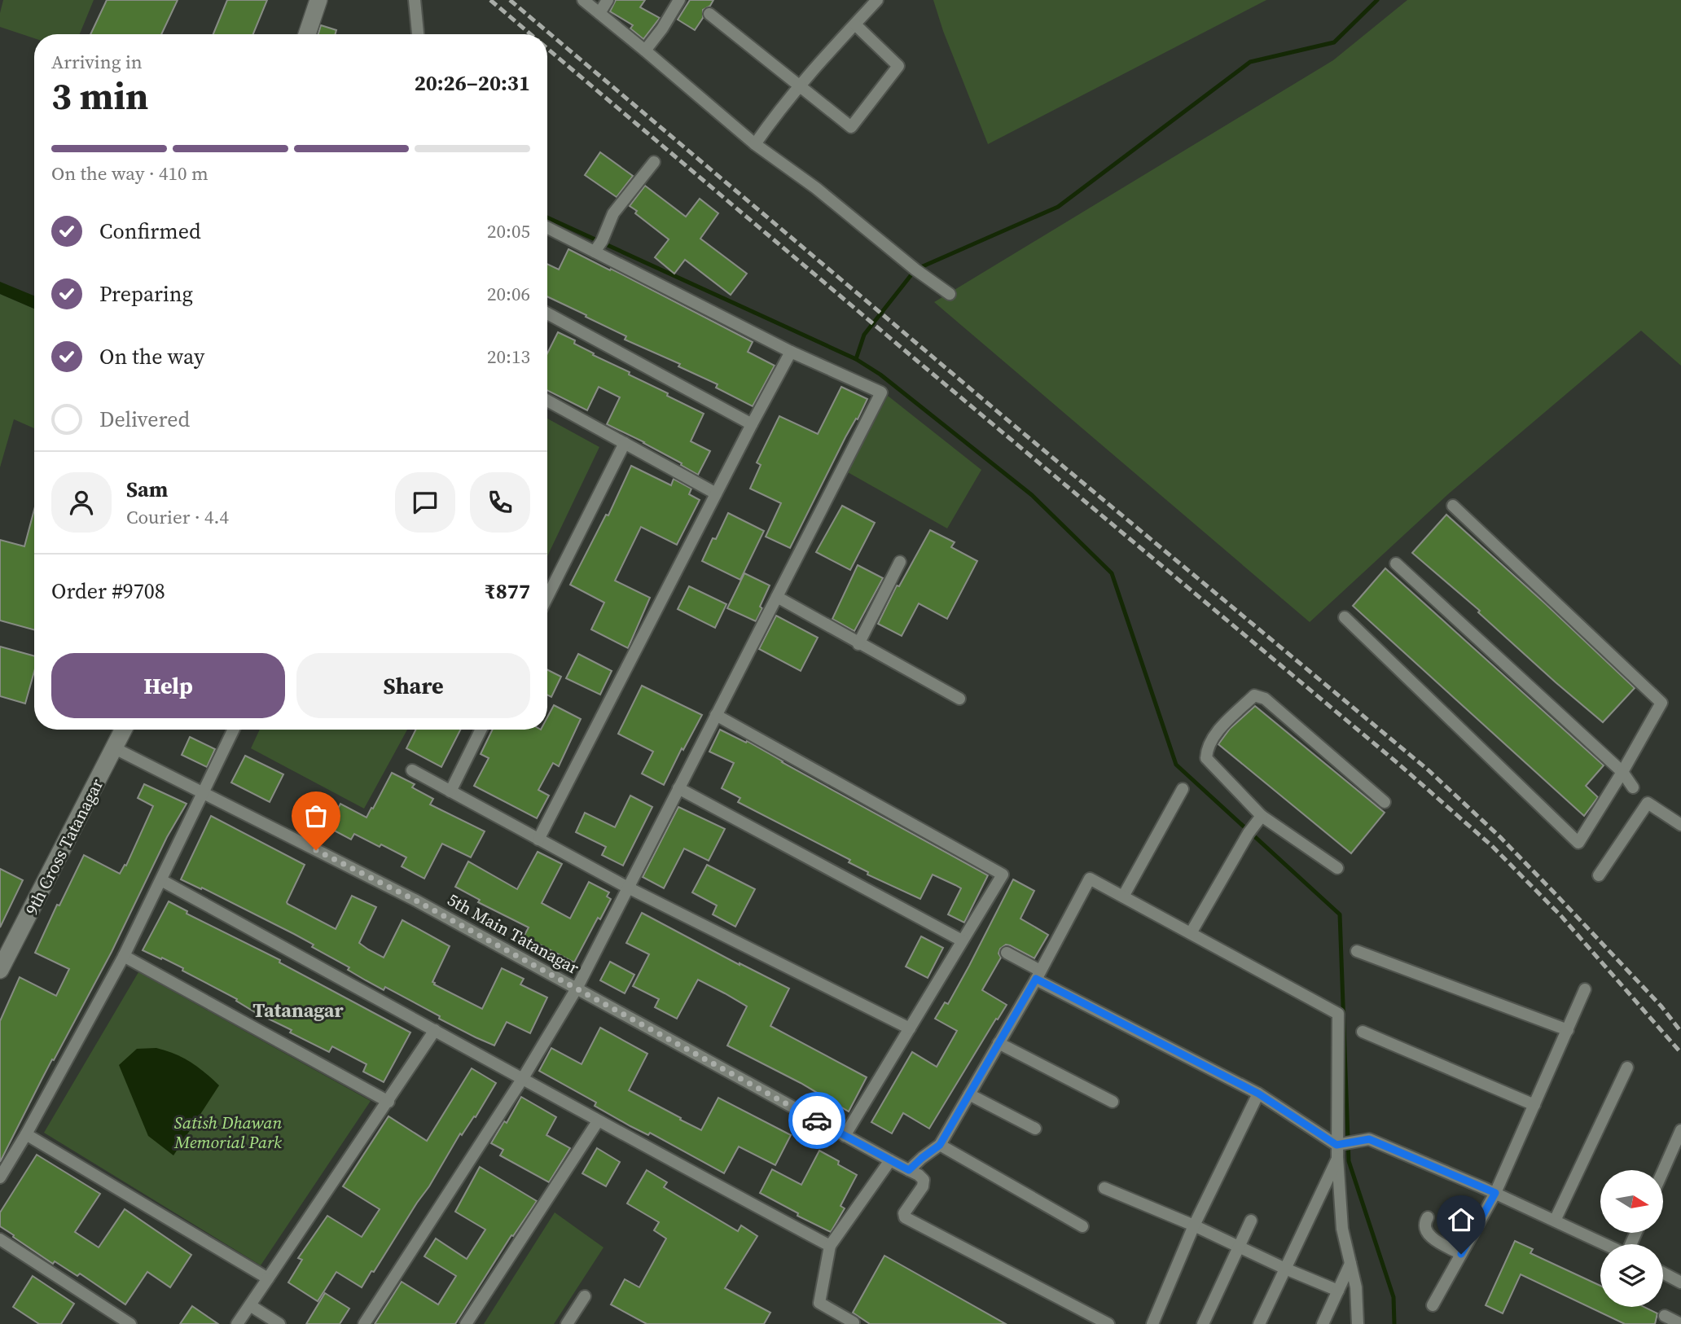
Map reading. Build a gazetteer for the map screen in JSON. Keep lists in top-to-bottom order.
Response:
{
  "streets": {
    "street": ["9th Cross Tatanagar", "5th Main Tatanagar"]
  },
  "crossings": [
    ["9th Cross Tatanagar", "5th Main Tatanagar"]
  ],
  "districts": ["Tatanagar"],
  "parks": ["Satish Dhawan Memorial Park"],
  "north": "right",
  "page": {
    "heading": ["3 min", "Arriving in", "20:26–20:31"],
    "panel": [
      "Sam",
      "Courier · 4.4",
      "Order #9708",
      "₹877"
    ],
    "bar": "On the way · 410 m",
    "list": [
      ["Confirmed", "20:05"],
      ["Preparing", "20:06"],
      ["On the way", "20:13"],
      "Delivered"
    ],
    "buttons": ["Help", "Share"]
  }
}
